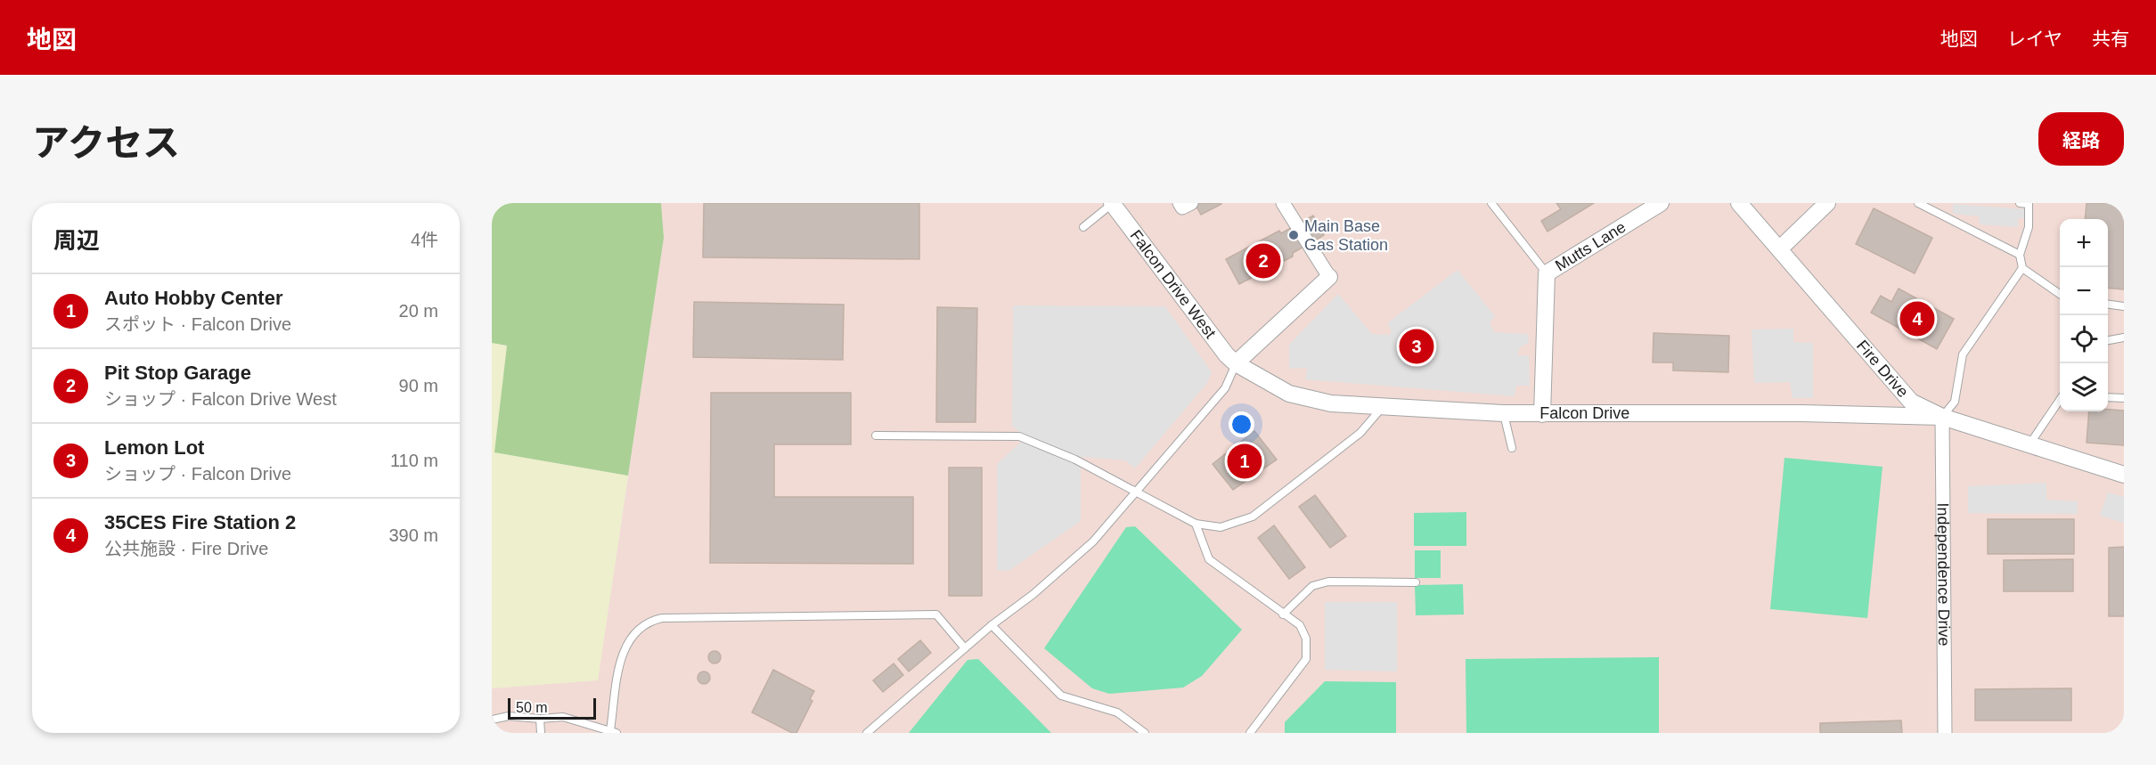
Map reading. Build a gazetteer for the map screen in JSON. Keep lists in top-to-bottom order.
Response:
{
  "streets": {
    "street": [
      "Mutts Lane",
      "Falcon Drive West",
      "Fire Drive",
      "Falcon Drive",
      "Independence Drive"
    ]
  },
  "crossings": [
    ["Falcon Drive West", "Falcon Drive"],
    ["Fire Drive", "Falcon Drive"],
    ["Fire Drive", "Independence Drive"],
    ["Falcon Drive", "Independence Drive"]
  ],
  "places": ["Main Base Gas Station"],
  "scale_bar": "50 m",
  "page": {
    "header": "地図",
    "nav": ["地図", "レイヤ", "共有"],
    "title": "アクセス",
    "buttons": "経路",
    "heading": ["周辺", "4件"],
    "map_buttons": ["+", "−"],
    "pins": [
      "2",
      "4",
      "3",
      "1"
    ],
    "list": [
      {
        "mark": "1",
        "name": "Auto Hobby Center",
        "note": "スポット · Falcon Drive",
        "value": "20 m"
      },
      {
        "mark": "2",
        "name": "Pit Stop Garage",
        "note": "ショップ · Falcon Drive West",
        "value": "90 m"
      },
      {
        "mark": "3",
        "name": "Lemon Lot",
        "note": "ショップ · Falcon Drive",
        "value": "110 m"
      },
      {
        "mark": "4",
        "name": "35CES Fire Station 2",
        "note": "公共施設 · Fire Drive",
        "value": "390 m"
      }
    ],
    "scale": "50 m"
  }
}
